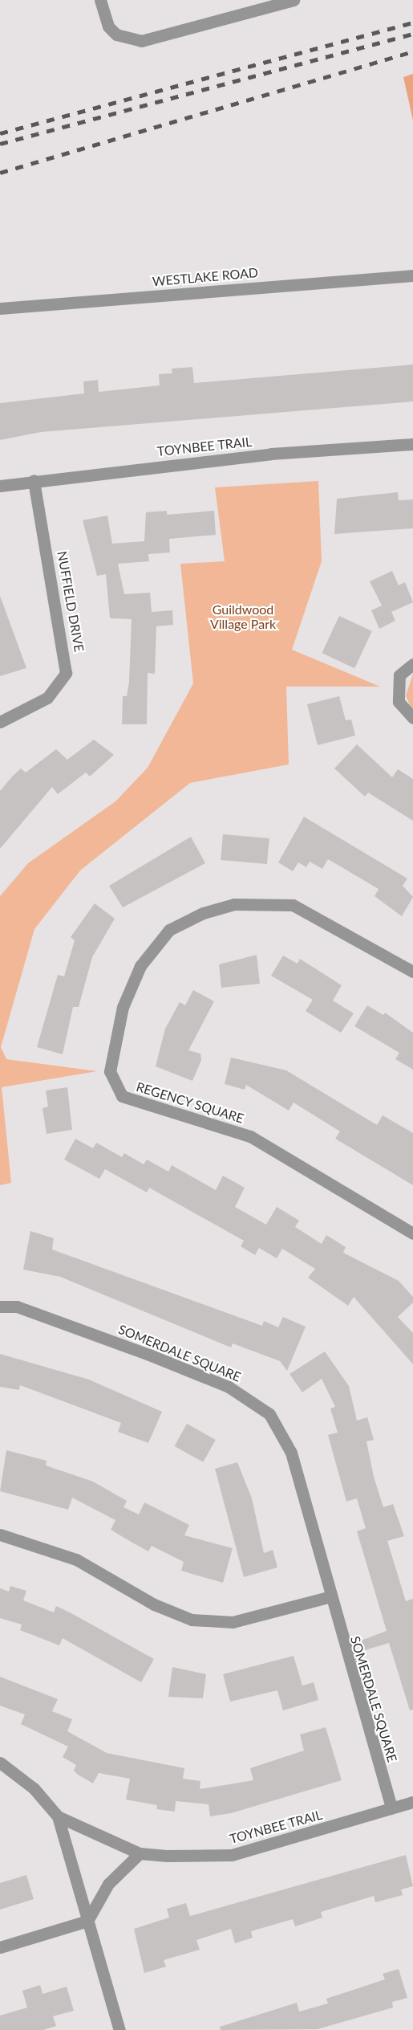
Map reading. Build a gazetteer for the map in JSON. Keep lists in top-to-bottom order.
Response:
{
  "streets": {
    "street": [
      "WESTLAKE ROAD",
      "TOYNBEE TRAIL",
      "NUFFIELD DRIVE",
      "REGENCY SQUARE",
      "SOMERDALE SQUARE"
    ]
  },
  "crossings": [
    ["TOYNBEE TRAIL", "NUFFIELD DRIVE"],
    ["TOYNBEE TRAIL", "SOMERDALE SQUARE"]
  ],
  "parks": ["Guildwood Village Park"]
}
